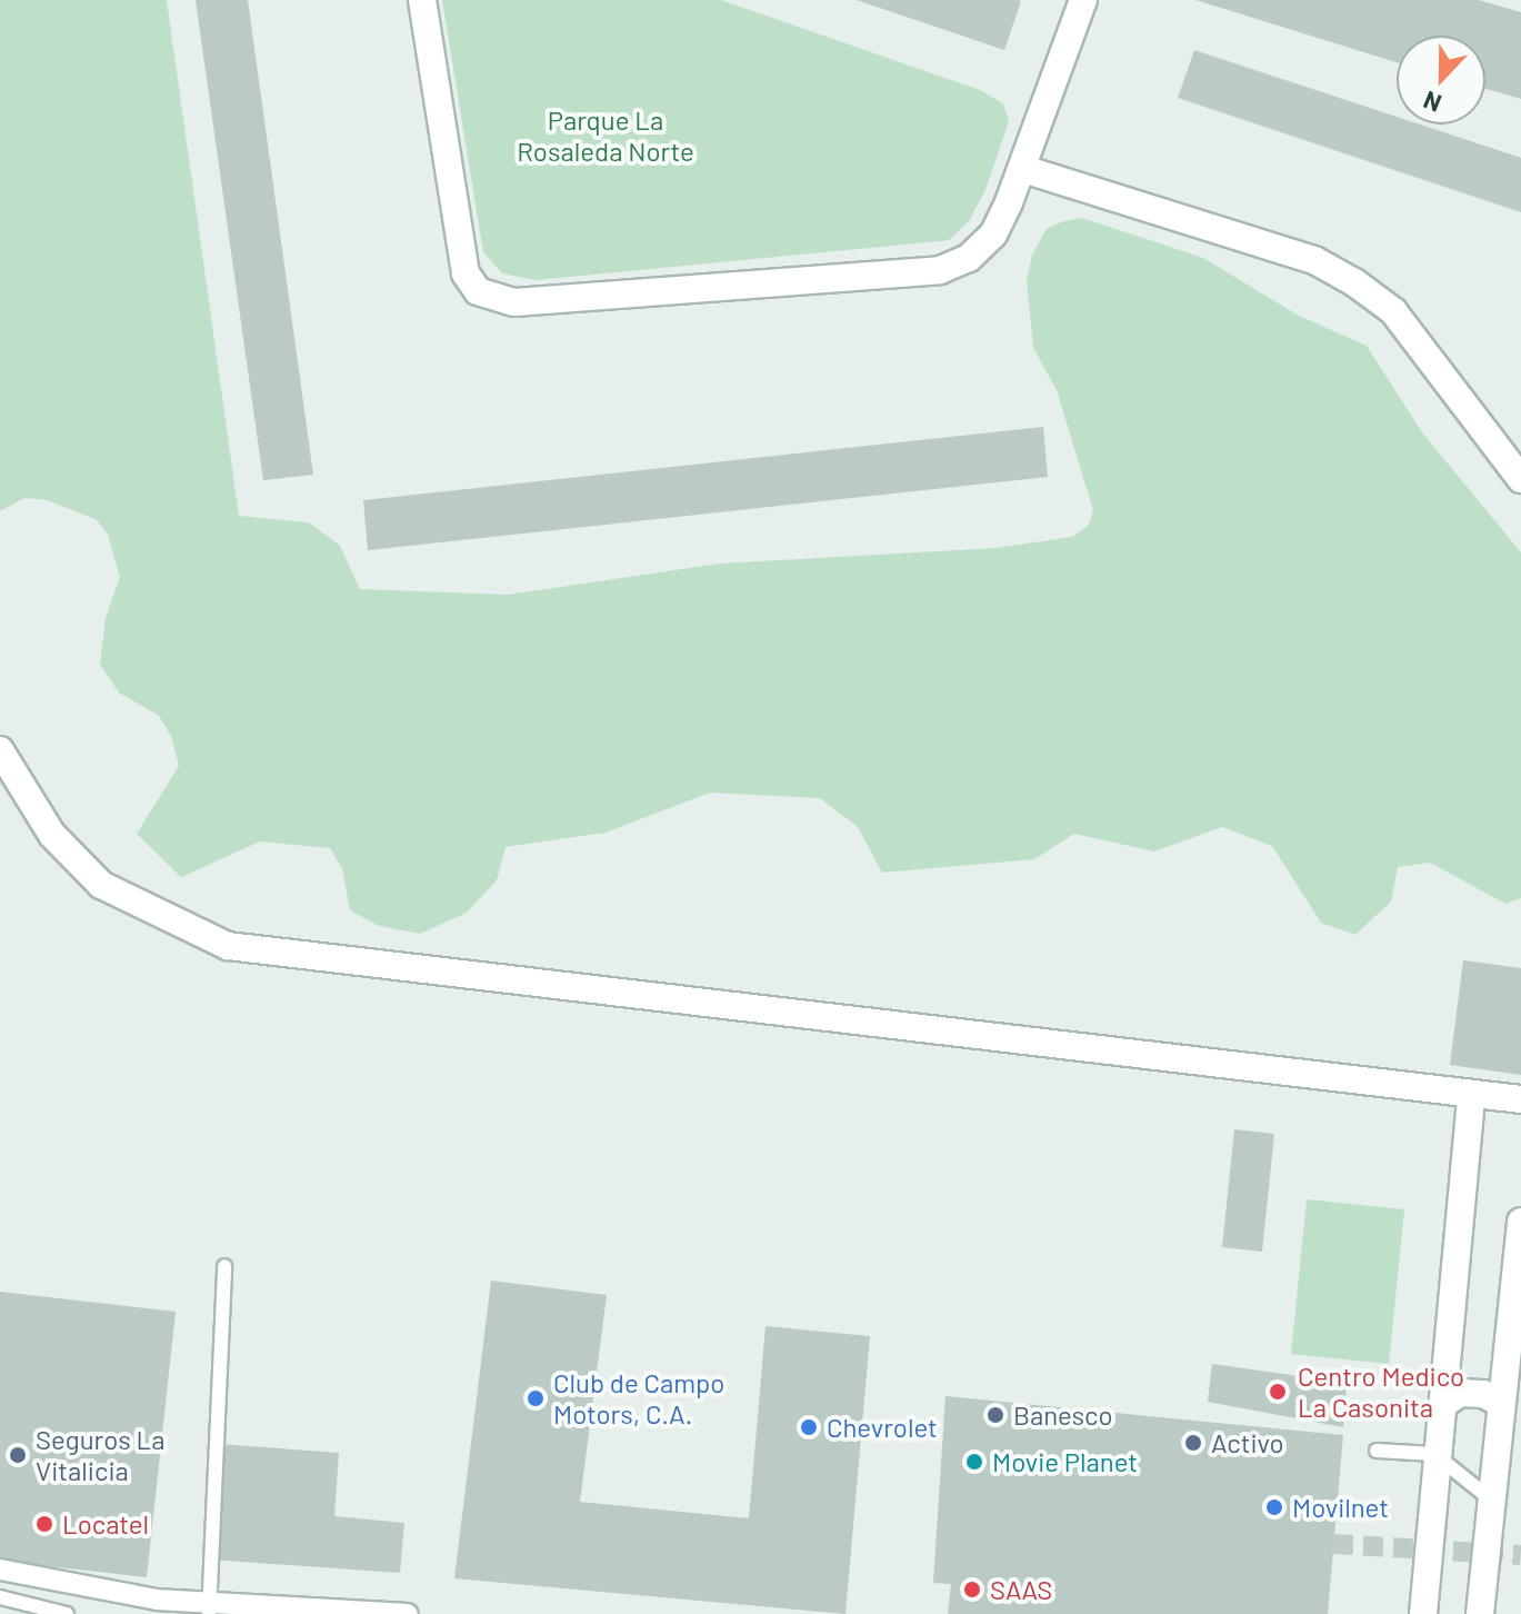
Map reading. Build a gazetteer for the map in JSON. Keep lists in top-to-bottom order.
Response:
{
  "parks": ["Parque La Rosaleda Norte"],
  "places": [
    "Centro Medico La Casonita",
    "Club de Campo Motors, C.A.",
    "Banesco",
    "Chevrolet",
    "Activo",
    "Seguros La Vitalicia",
    "Movie Planet",
    "Movilnet",
    "Locatel",
    "SAAS"
  ],
  "north": "bottom"
}
